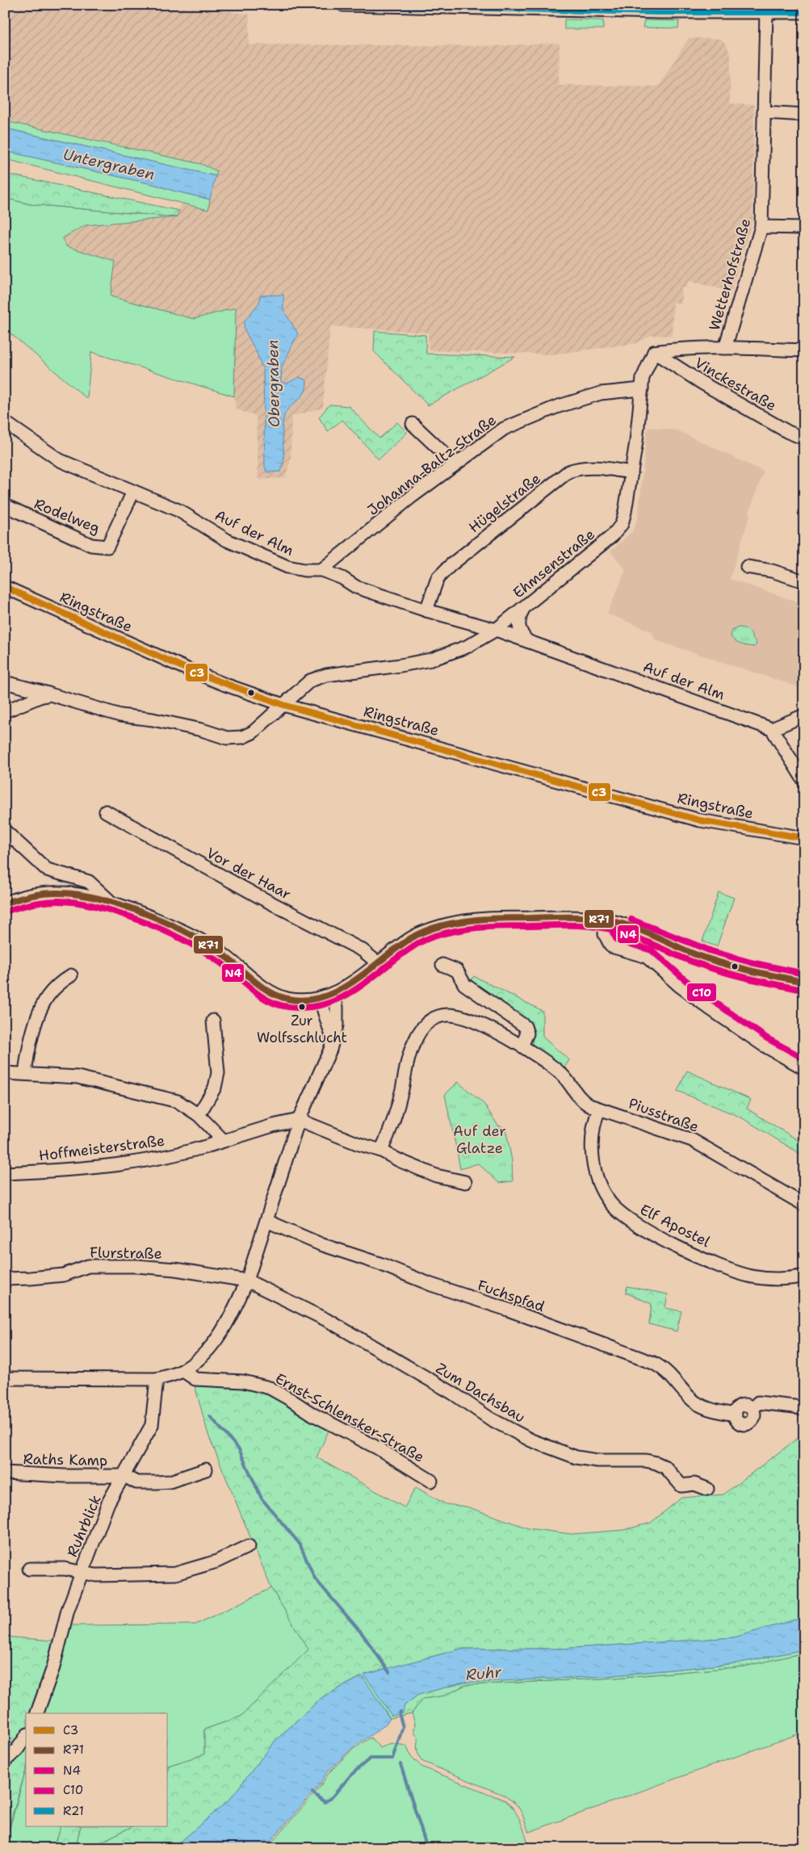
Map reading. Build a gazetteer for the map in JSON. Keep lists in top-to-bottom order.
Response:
{
  "streets": {
    "street": [
      "Wetterhofstraße",
      "Vinckestraße",
      "Johanna-Baltz-Straße",
      "Hügelstraße",
      "Rodelweg",
      "Auf der Alm",
      "Ehmsenstraße",
      "Ringstraße",
      "Vor der Haar",
      "Piusstraße",
      "Hoffmeisterstraße",
      "Elf Apostel",
      "Flurstraße",
      "Fuchspfad",
      "Zum Dachsbau",
      "Ernst-Schlensker-Straße",
      "Raths Kamp",
      "Ruhrblick"
    ]
  },
  "crossings": [
    ["Vinckestraße", "Ehmsenstraße"],
    ["Johanna-Baltz-Straße", "Auf der Alm"],
    ["Johanna-Baltz-Straße", "Ehmsenstraße"],
    ["Hügelstraße", "Auf der Alm"],
    ["Hügelstraße", "Ehmsenstraße"],
    ["Rodelweg", "Auf der Alm"],
    ["Auf der Alm", "Ehmsenstraße"],
    ["Ehmsenstraße", "Ringstraße"],
    ["Piusstraße", "Elf Apostel"],
    ["Flurstraße", "Zum Dachsbau"],
    ["Raths Kamp", "Ruhrblick"]
  ],
  "water": ["Untergraben", "Obergraben", "Ruhr"],
  "parks": ["Auf der Glatze"],
  "places": ["Zur Wolfsschlucht"],
  "lines": [
    "transit line R21",
    "transit line C3",
    "transit line R71",
    "transit line N4",
    "transit line C10"
  ],
  "legend": [
    "C3",
    "R71",
    "N4",
    "C10",
    "R21"
  ]
}
